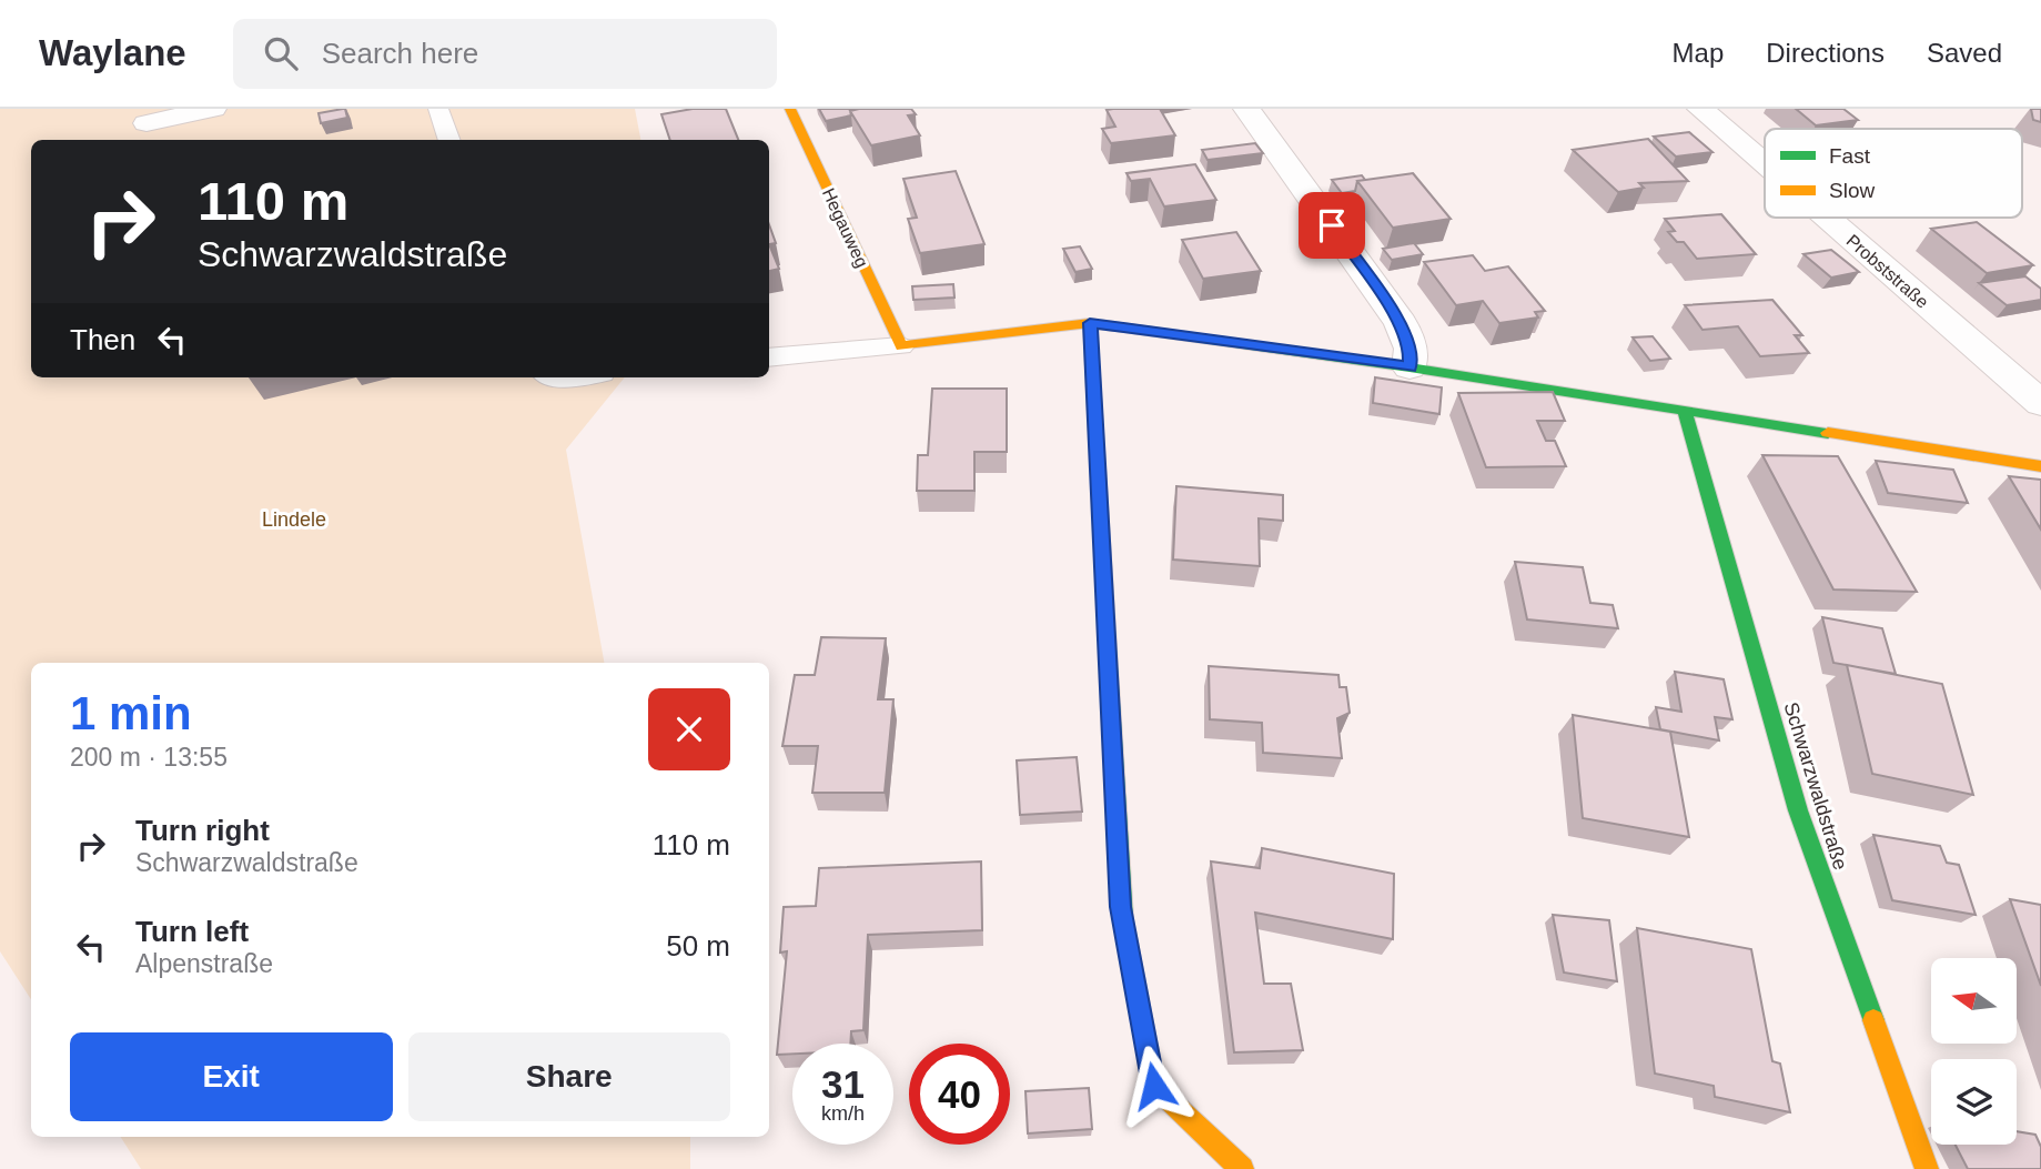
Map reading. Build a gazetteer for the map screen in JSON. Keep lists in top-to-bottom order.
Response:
{
  "streets": {
    "street": ["Hegauweg", "Probststraße", "Schwarzwaldstraße"]
  },
  "parks": ["Lindele"],
  "legend": ["Fast", "Slow"],
  "north": "left",
  "page": {
    "header": "Waylane",
    "search": "Search here",
    "nav": ["Map", "Directions", "Saved"],
    "turn": ["110 m", "Schwarzwaldstraße"],
    "then": "Then",
    "heading": ["1 min", "200 m · 13:55"],
    "list": [
      {
        "name": "Turn right",
        "note": "Schwarzwaldstraße",
        "value": "110 m"
      },
      {
        "name": "Turn left",
        "note": "Alpenstraße",
        "value": "50 m"
      }
    ],
    "buttons": ["Exit", "Share"],
    "speed": "31 km/h",
    "limit": "40"
  }
}
